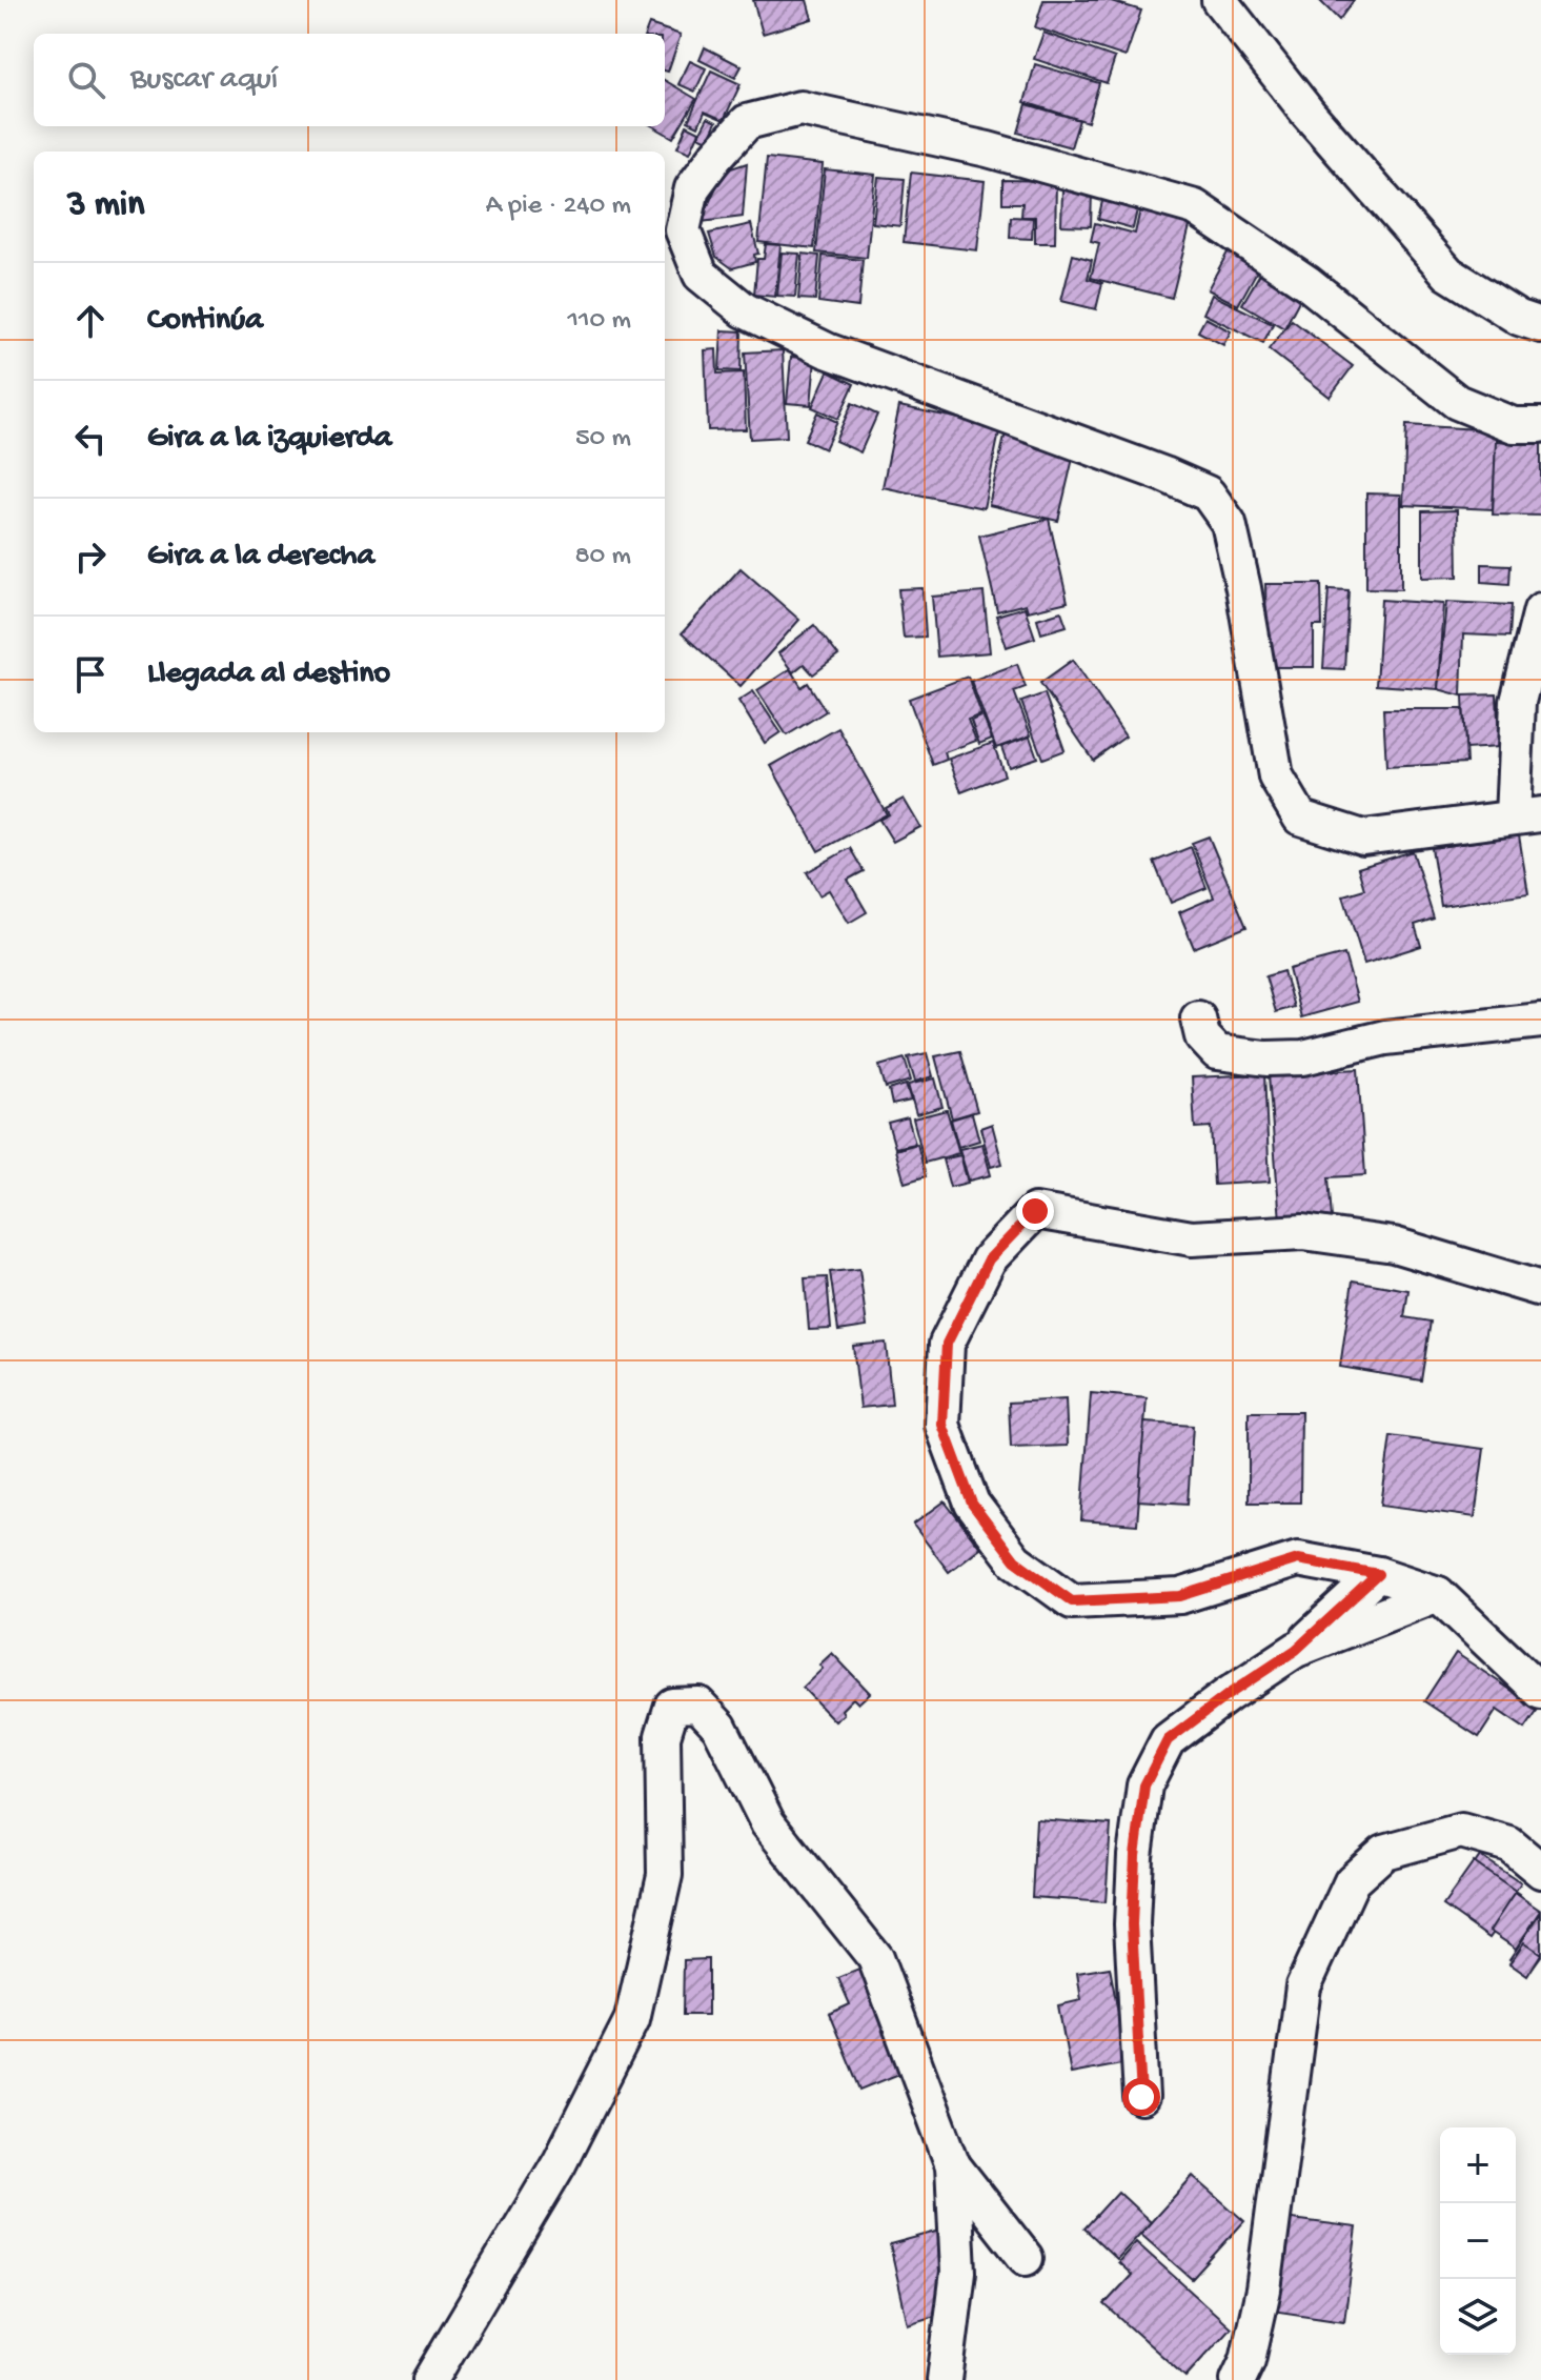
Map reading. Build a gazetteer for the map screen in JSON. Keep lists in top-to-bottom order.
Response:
{
  "page": {
    "search": "Buscar aquí",
    "heading": ["3 min", "A pie · 240 m"],
    "list": [
      ["Continúa", "110 m"],
      ["Gira a la izquierda", "50 m"],
      ["Gira a la derecha", "80 m"],
      "Llegada al destino"
    ],
    "map_buttons": ["+", "−"]
  }
}
